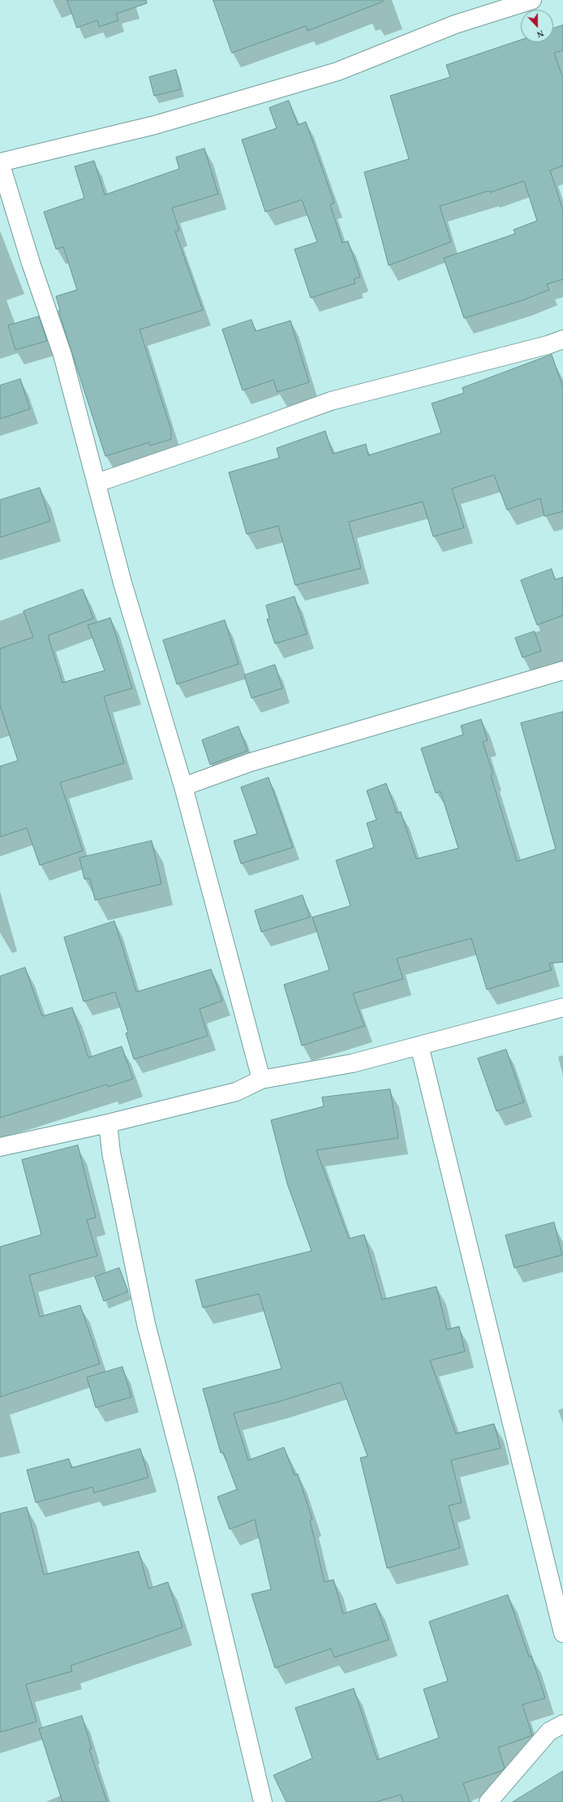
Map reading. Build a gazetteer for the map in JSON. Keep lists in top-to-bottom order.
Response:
{
  "north": "bottom"
}
